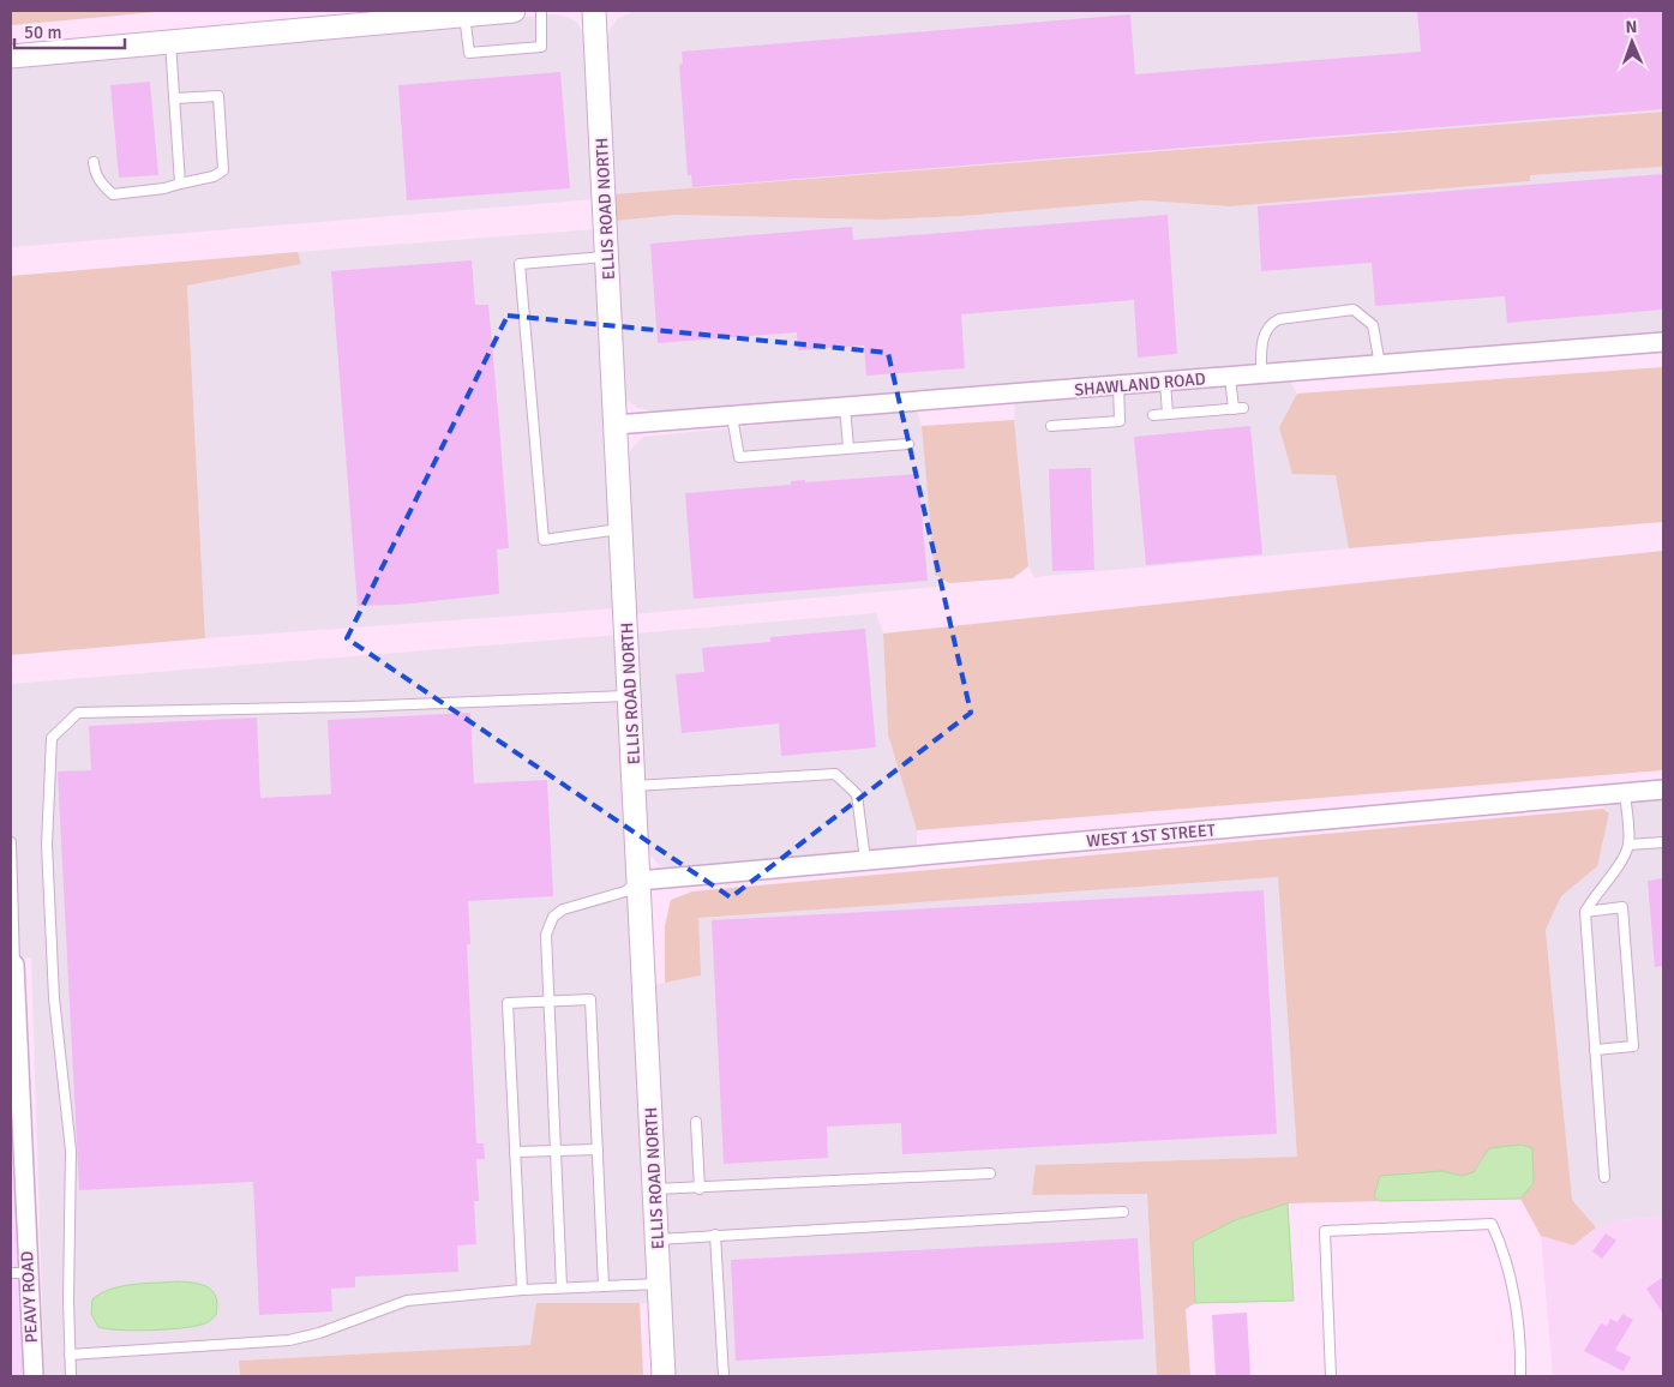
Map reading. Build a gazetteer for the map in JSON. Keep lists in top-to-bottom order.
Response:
{
  "streets": {
    "street": [
      "ELLIS ROAD NORTH",
      "SHAWLAND ROAD",
      "WEST 1ST STREET",
      "PEAVY ROAD"
    ]
  },
  "crossings": [
    ["ELLIS ROAD NORTH", "SHAWLAND ROAD"],
    ["ELLIS ROAD NORTH", "WEST 1ST STREET"]
  ],
  "scale_bar": "50 m",
  "north": "top"
}
